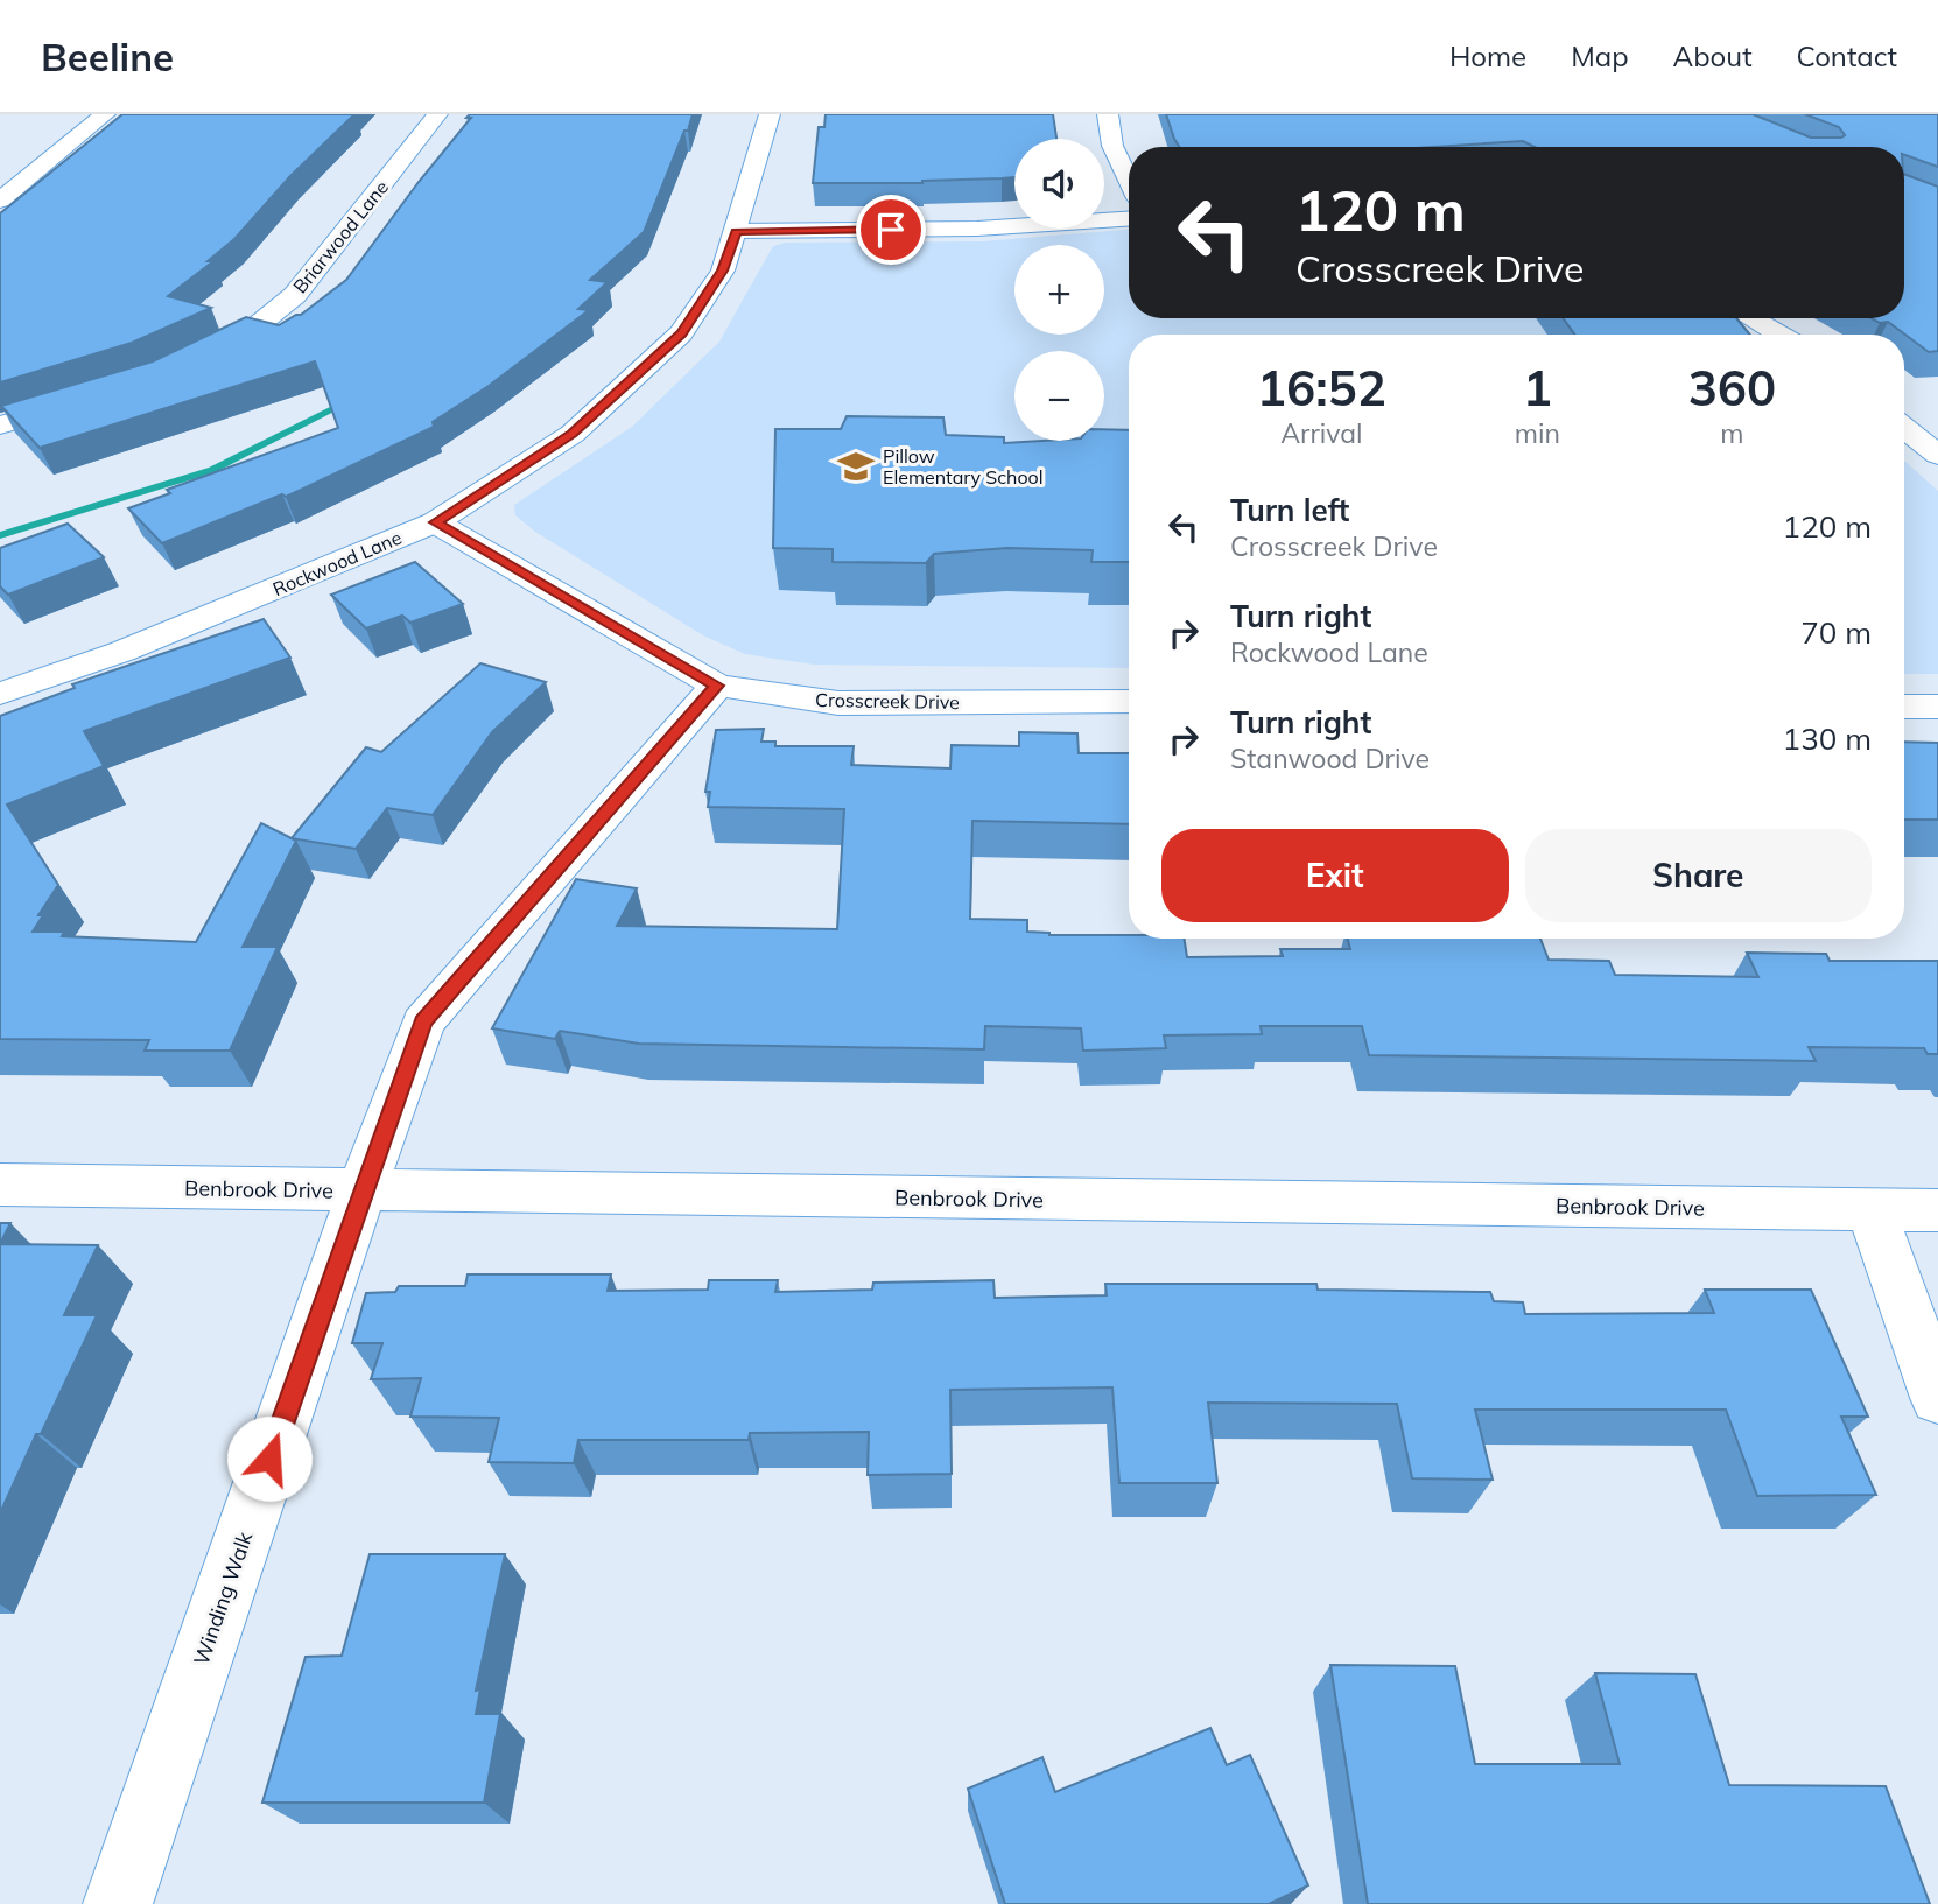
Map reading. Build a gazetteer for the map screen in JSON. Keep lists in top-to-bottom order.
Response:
{
  "streets": {
    "street": [
      "Briarwood Lane",
      "Rockwood Lane",
      "Crosscreek Drive",
      "Benbrook Drive",
      "Winding Walk"
    ]
  },
  "crossings": [
    ["Rockwood Lane", "Crosscreek Drive"],
    ["Crosscreek Drive", "Winding Walk"],
    ["Benbrook Drive", "Winding Walk"]
  ],
  "places": {
    "school or university": ["Pillow Elementary School"]
  },
  "page": {
    "header": "Beeline",
    "nav": [
      "Home",
      "Map",
      "About",
      "Contact"
    ],
    "map_buttons": ["+", "−"],
    "turn": ["120 m", "Crosscreek Drive"],
    "eta": [
      "16:52",
      "Arrival",
      "1",
      "min",
      "360",
      "m"
    ],
    "list": [
      {
        "name": "Turn left",
        "note": "Crosscreek Drive",
        "value": "120 m"
      },
      {
        "name": "Turn right",
        "note": "Rockwood Lane",
        "value": "70 m"
      },
      {
        "name": "Turn right",
        "note": "Stanwood Drive",
        "value": "130 m"
      }
    ],
    "buttons": ["Exit", "Share"]
  }
}
